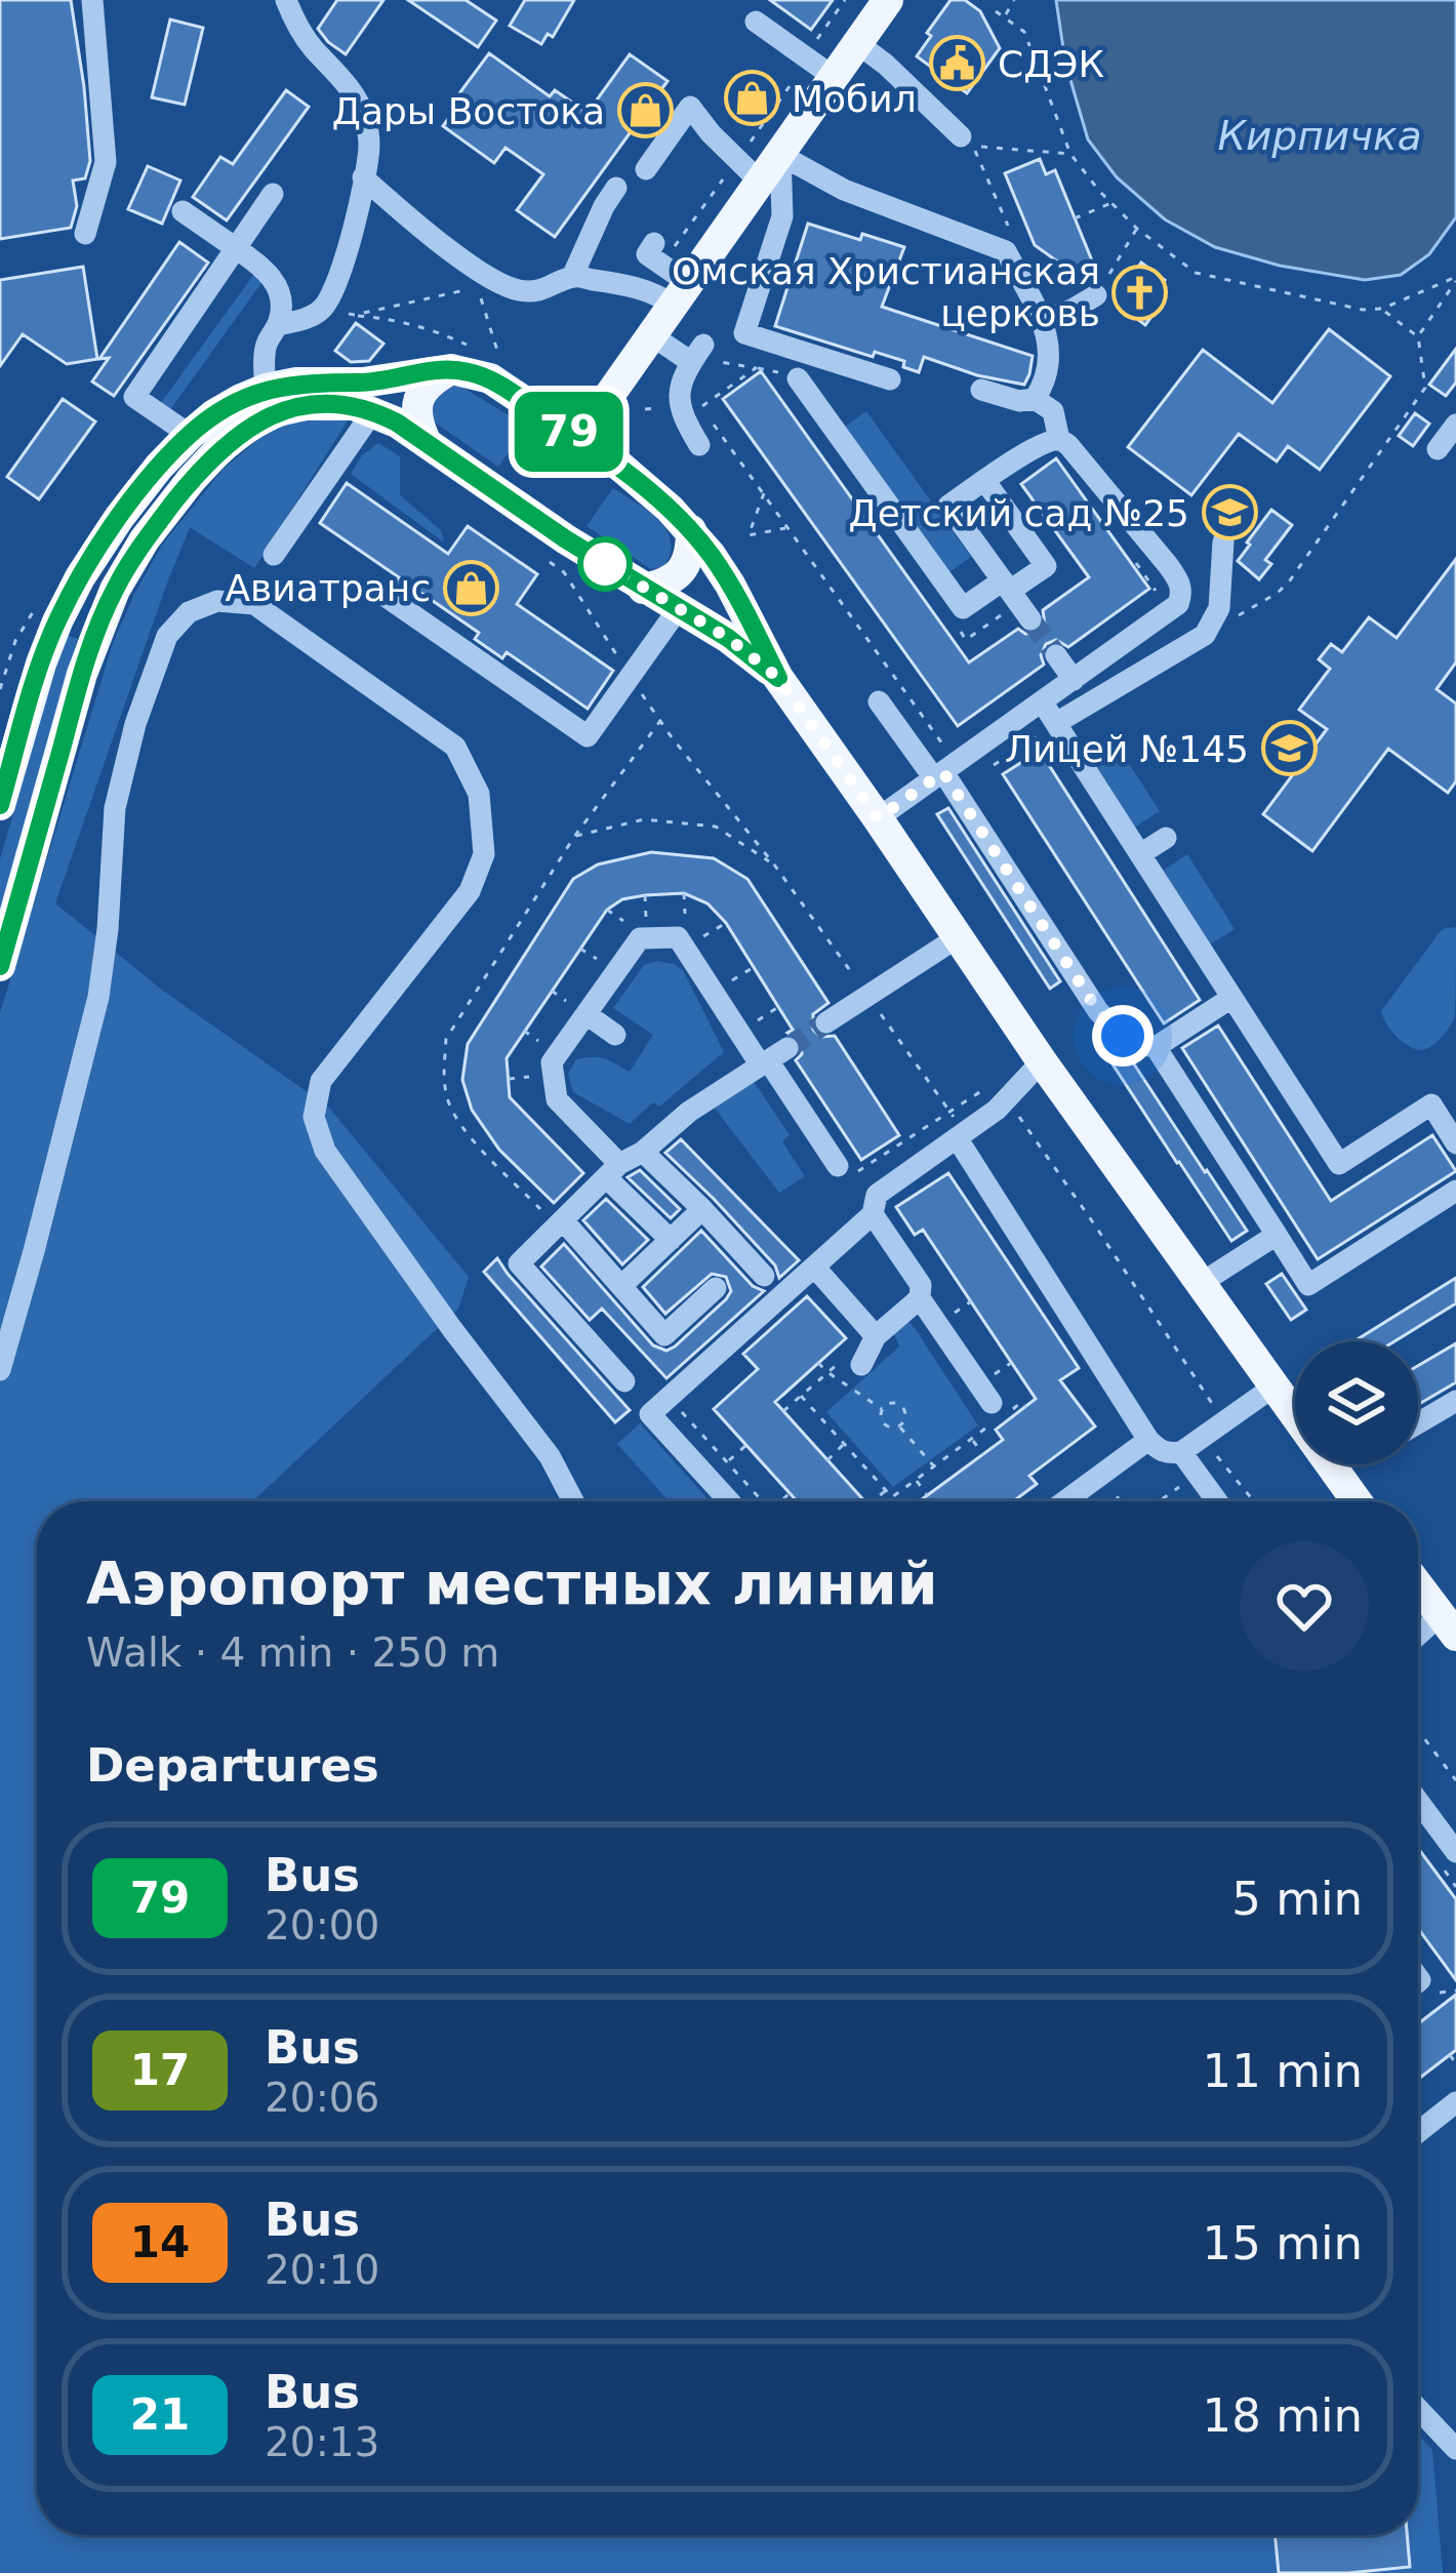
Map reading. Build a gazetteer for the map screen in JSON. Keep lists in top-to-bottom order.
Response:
{
  "water": ["Кирпичка"],
  "places": {
    "public building": ["СДЭК"],
    "shop": ["Мобил", "Дары Востока", "Авиатранс"],
    "church": ["Омская Христианская церковь"],
    "school or university": ["Детский сад №25", "Лицей №145"]
  },
  "lines": ["bus line 79"],
  "page": {
    "on_map": "79",
    "heading": [
      ["Аэропорт местных линий", "Walk · 4 min · 250 m"],
      "Departures"
    ],
    "list": [
      {
        "mark": "79",
        "name": "Bus",
        "note": "20:00",
        "value": "5 min"
      },
      {
        "mark": "17",
        "name": "Bus",
        "note": "20:06",
        "value": "11 min"
      },
      {
        "mark": "14",
        "name": "Bus",
        "note": "20:10",
        "value": "15 min"
      },
      {
        "mark": "21",
        "name": "Bus",
        "note": "20:13",
        "value": "18 min"
      }
    ]
  }
}
